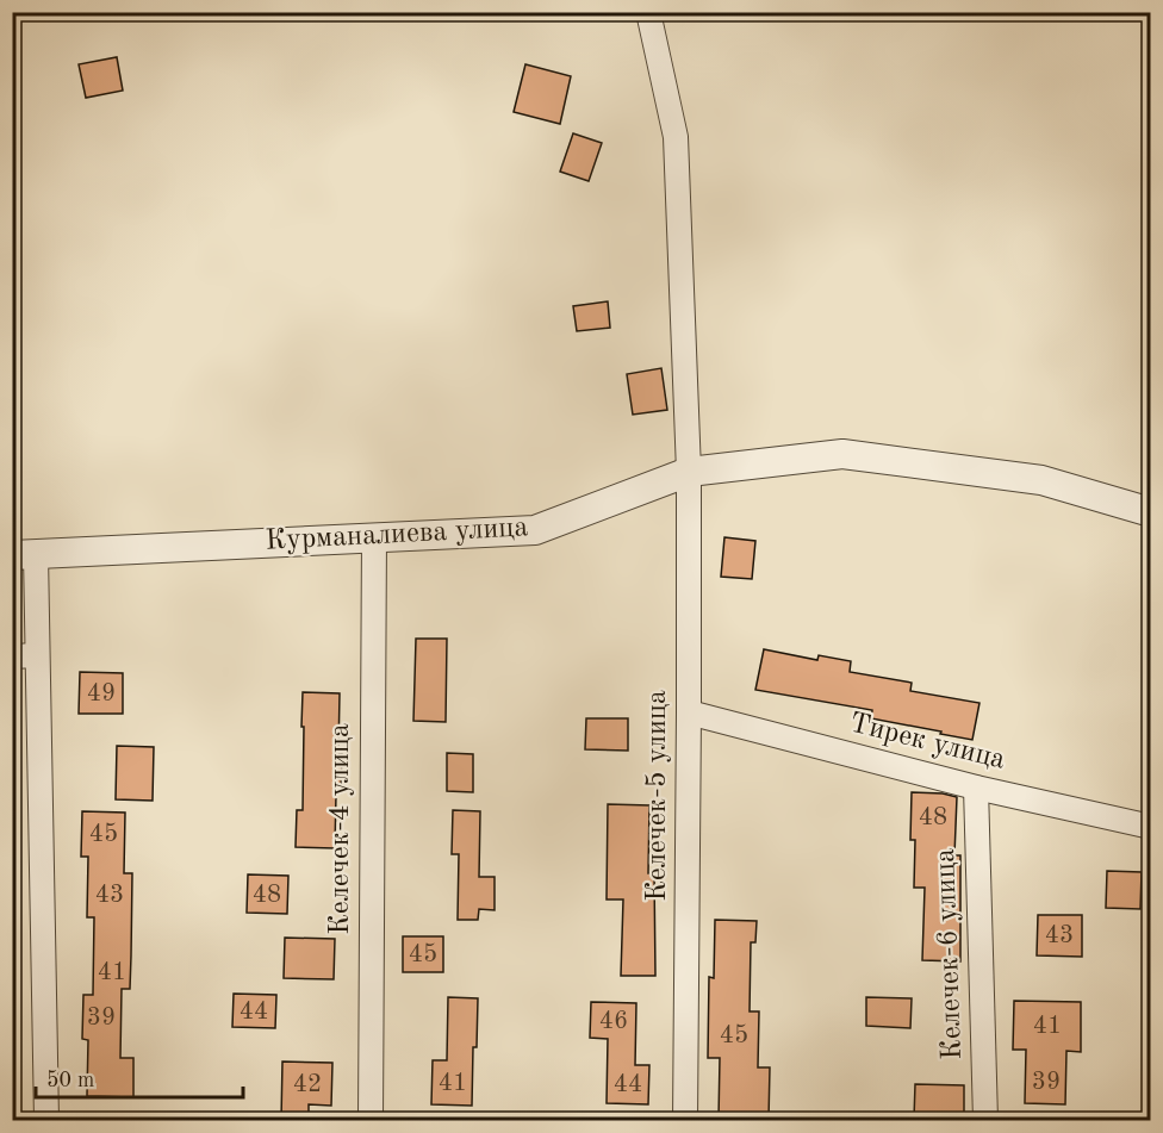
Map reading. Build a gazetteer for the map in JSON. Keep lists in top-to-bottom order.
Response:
{
  "streets": {
    "street": [
      "Курманалиева улица",
      "Тирек улица",
      "Келечек-5 улица",
      "Келечек-4 улица",
      "Келечек-6 улица"
    ]
  },
  "crossings": [
    ["Курманалиева улица", "Келечек-5 улица"],
    ["Курманалиева улица", "Келечек-4 улица"],
    ["Тирек улица", "Келечек-5 улица"],
    ["Тирек улица", "Келечек-6 улица"]
  ],
  "house_numbers": [
    "49",
    "48",
    "45",
    "43",
    "48",
    "43",
    "45",
    "41",
    "44",
    "39",
    "46",
    "41",
    "45",
    "39",
    "41",
    "42",
    "44"
  ],
  "scale_bar": "50 m"
}
